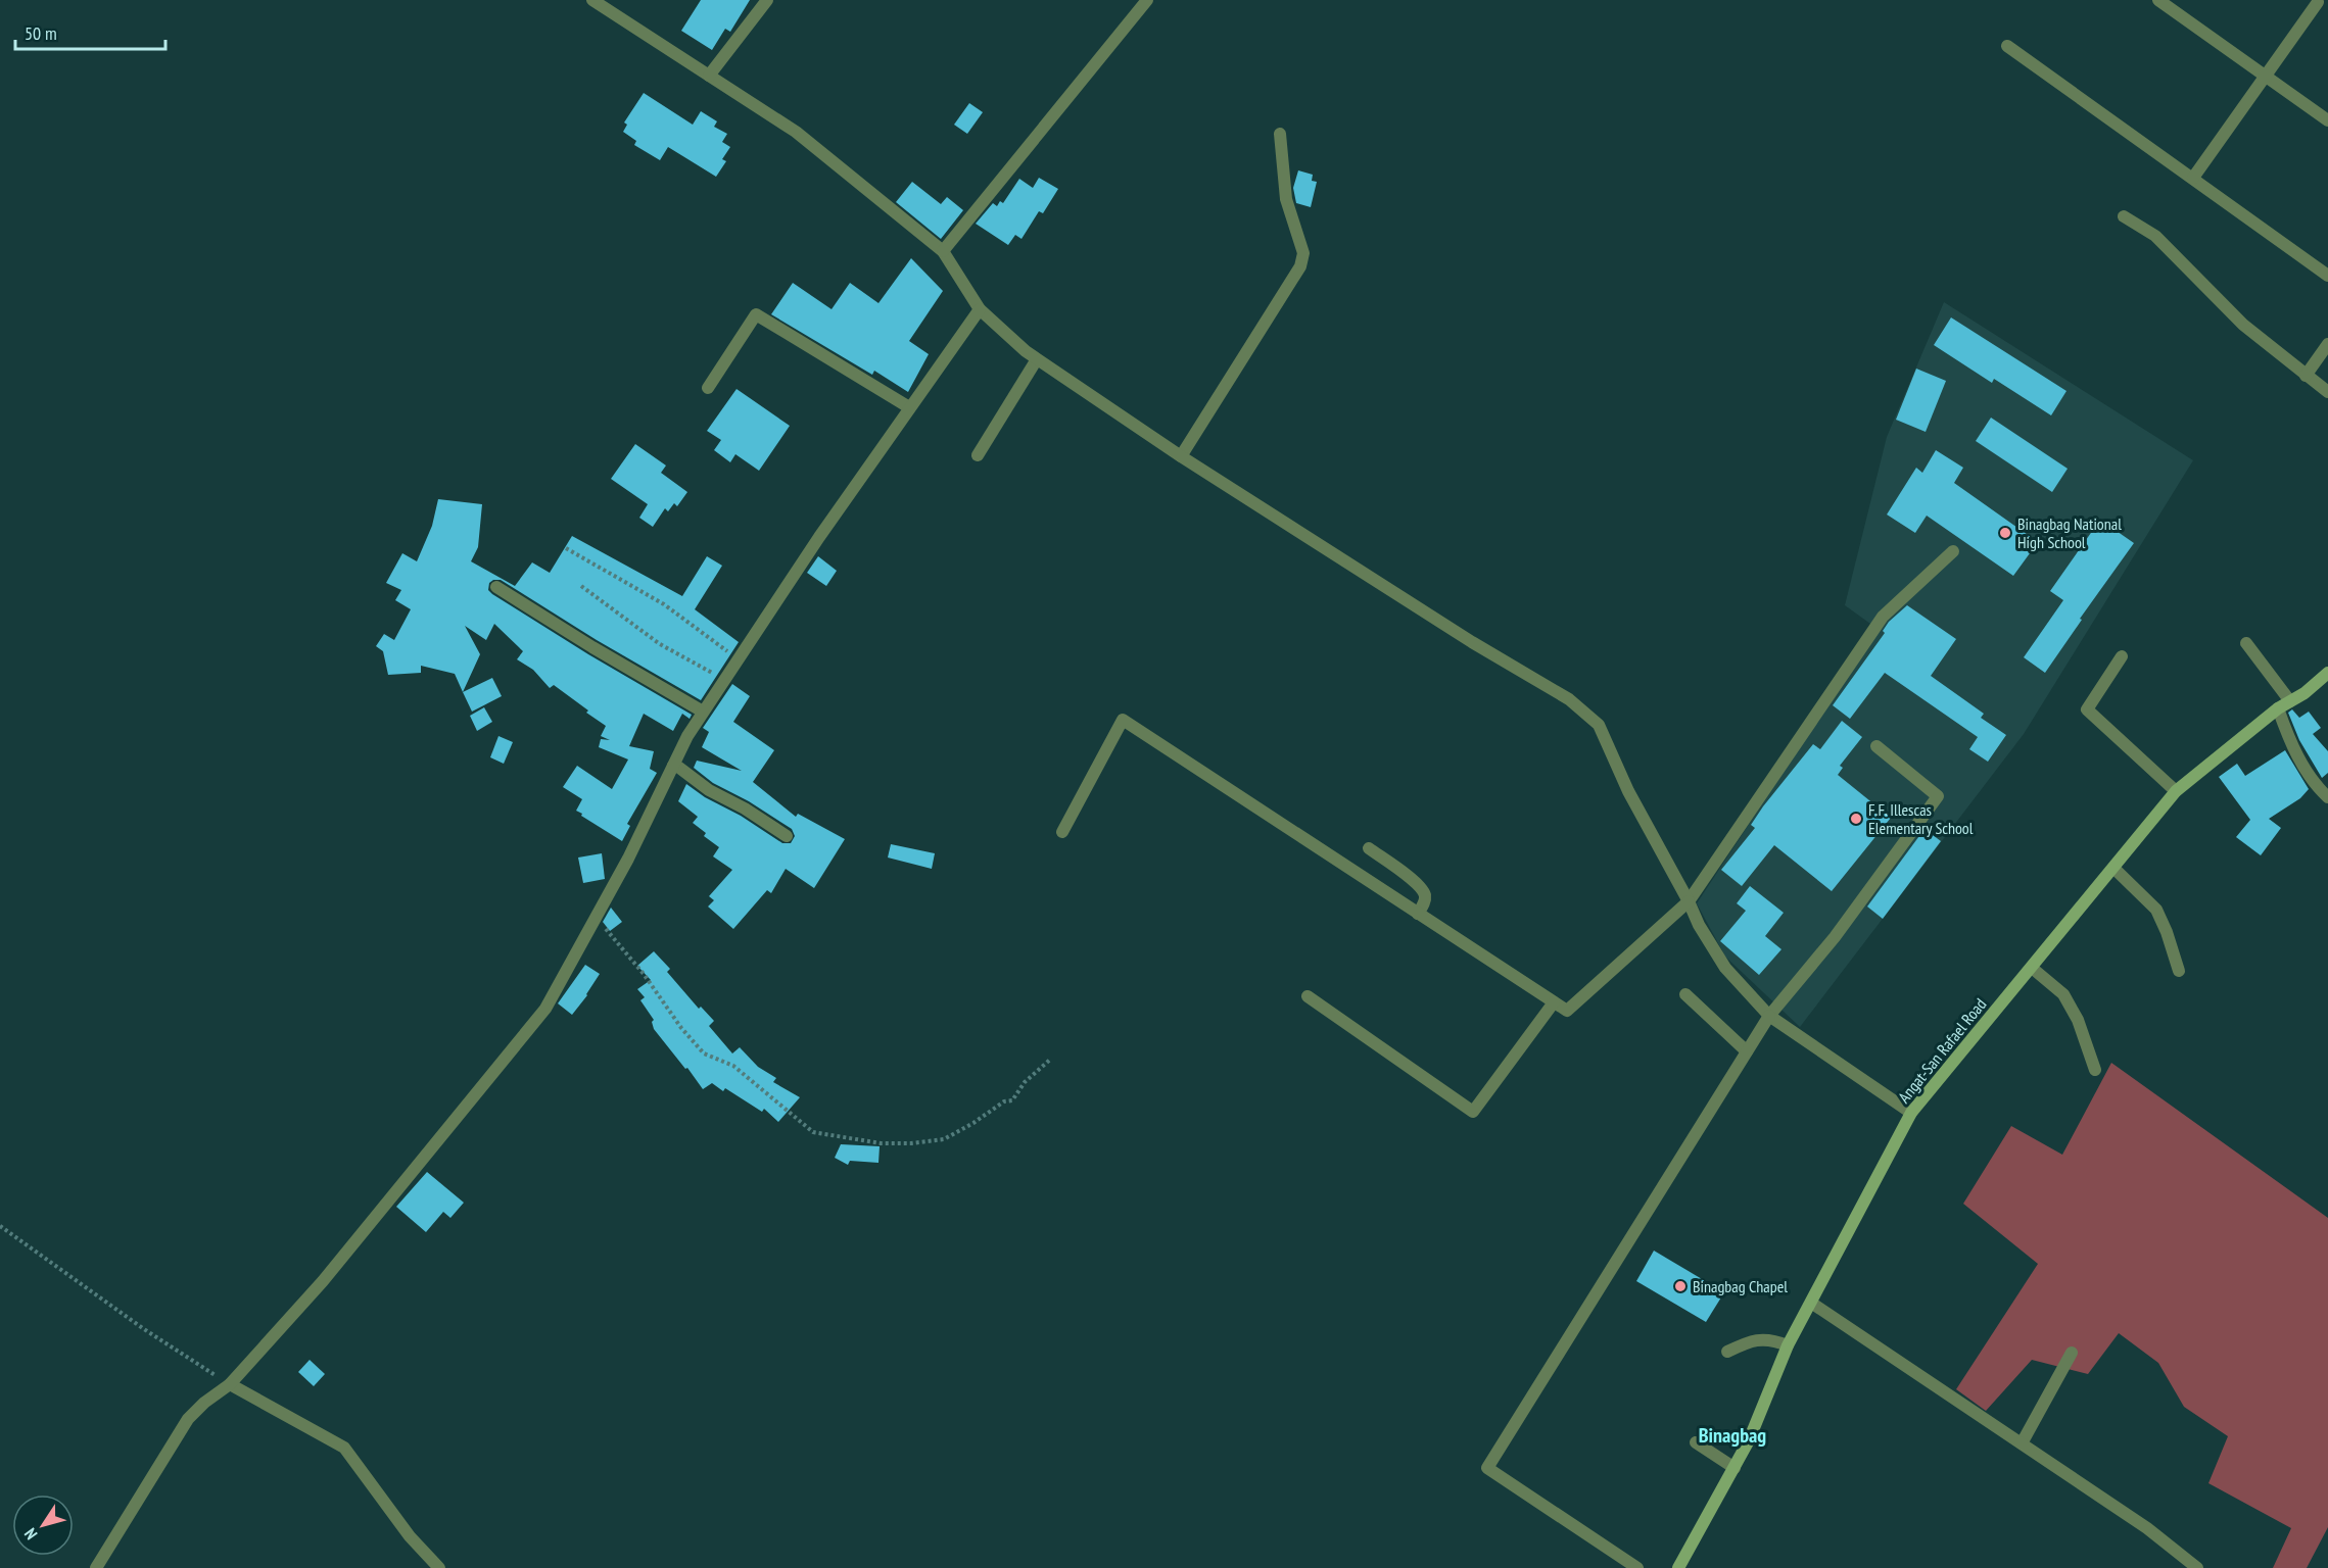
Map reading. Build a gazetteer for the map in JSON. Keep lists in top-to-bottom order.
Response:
{
  "streets": {
    "main road": ["Angat-San Rafael Road"]
  },
  "districts": ["Binagbag"],
  "places": ["Binagbag National High School", "F.F. Illescas Elementary School", "Binagbag Chapel"],
  "scale_bar": "50 m",
  "north": "bottom left"
}
